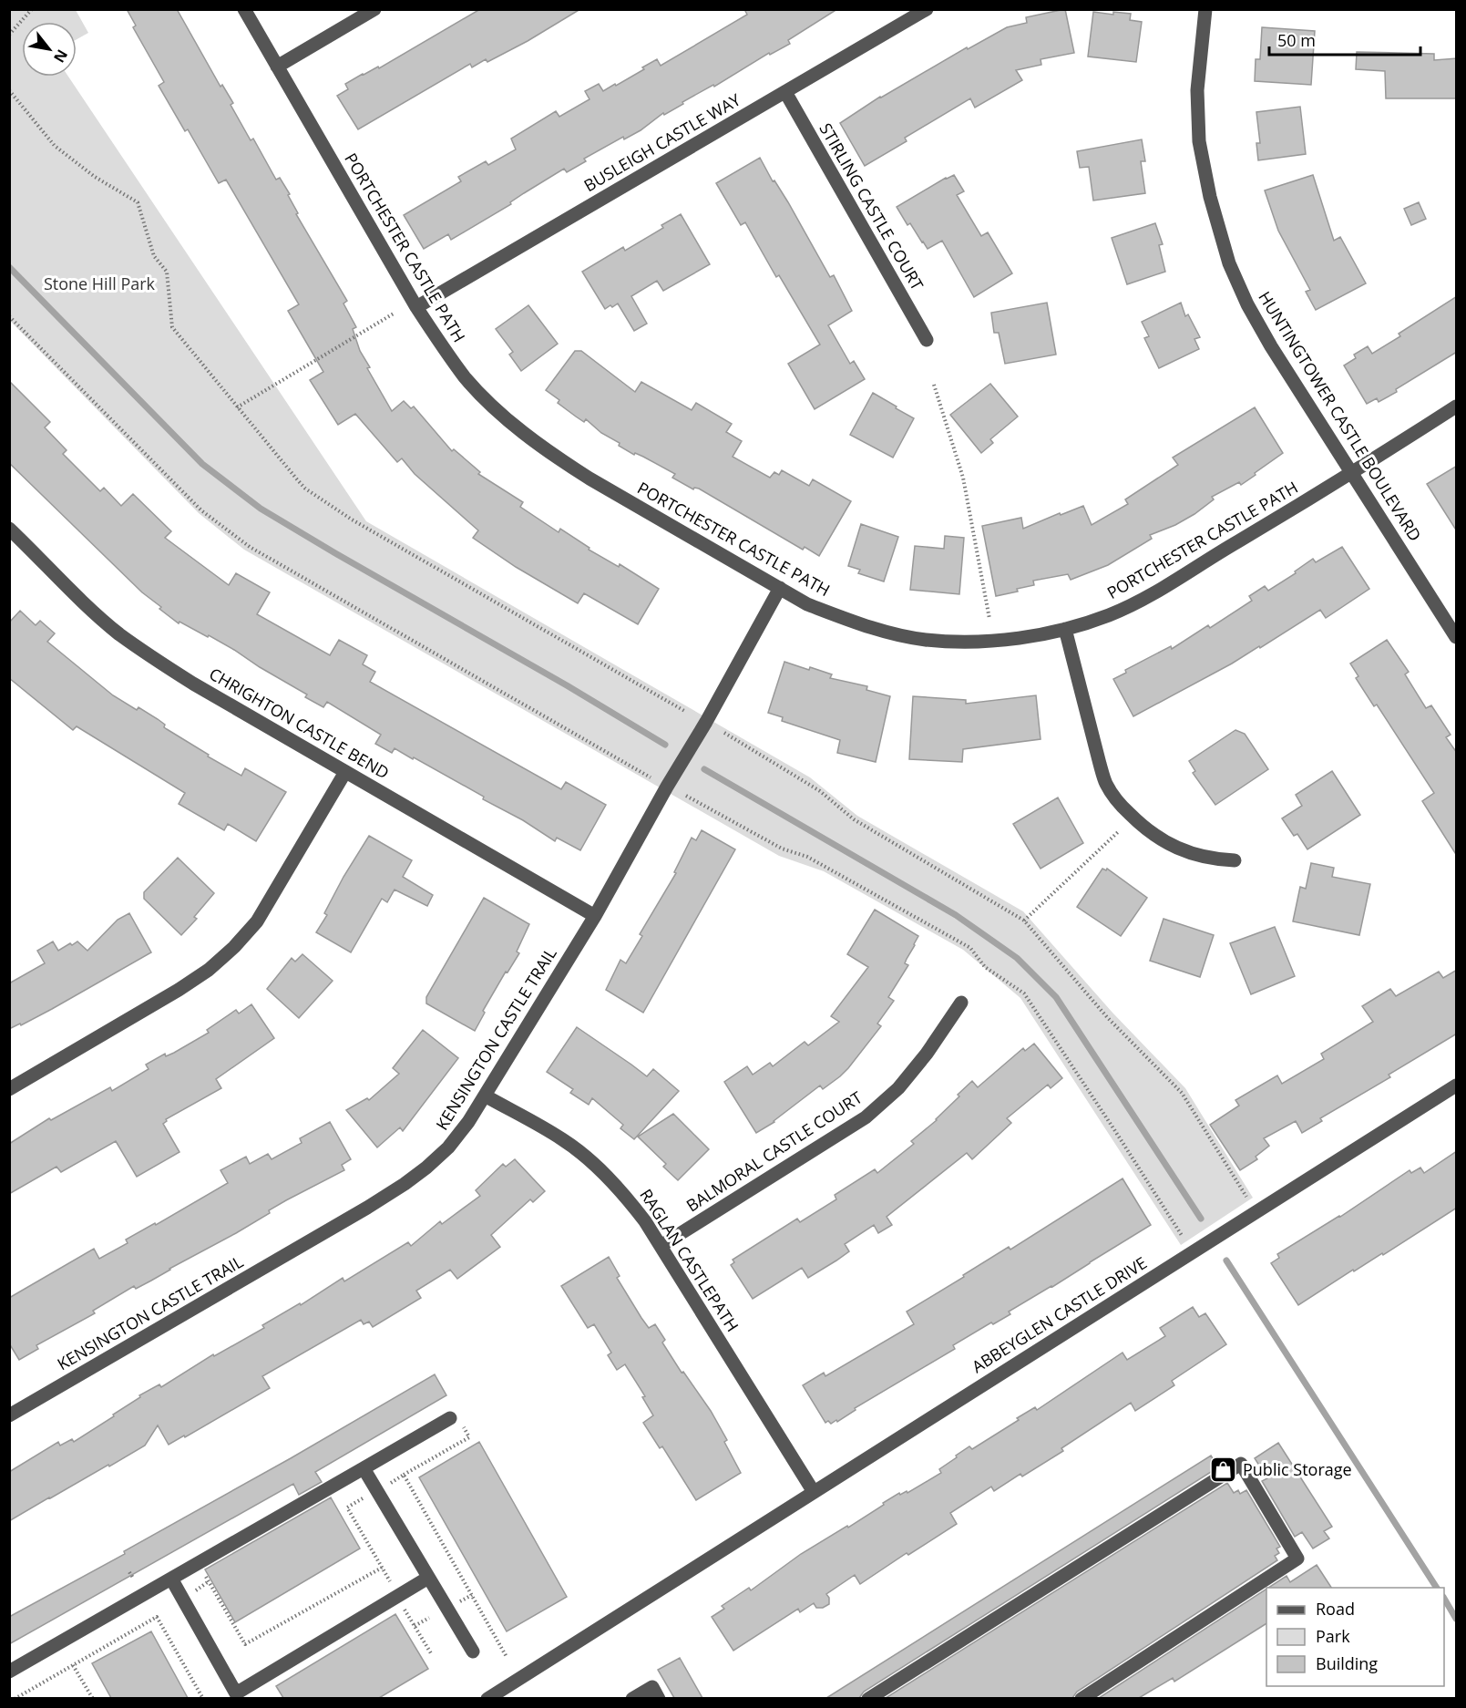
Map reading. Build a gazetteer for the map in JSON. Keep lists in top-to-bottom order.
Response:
{
  "streets": {
    "street": [
      "BUSLEIGH CASTLE WAY",
      "STIRLING CASTLE COURT",
      "PORTCHESTER CASTLE PATH",
      "HUNTINGTOWER CASTLE BOULEVARD",
      "CHRIGHTON CASTLE BEND",
      "KENSINGTON CASTLE TRAIL",
      "BALMORAL CASTLE COURT",
      "RAGLAN CASTLEPATH",
      "ABBEYGLEN CASTLE DRIVE"
    ]
  },
  "crossings": [
    ["BUSLEIGH CASTLE WAY", "STIRLING CASTLE COURT"],
    ["BUSLEIGH CASTLE WAY", "PORTCHESTER CASTLE PATH"],
    ["PORTCHESTER CASTLE PATH", "HUNTINGTOWER CASTLE BOULEVARD"],
    ["PORTCHESTER CASTLE PATH", "KENSINGTON CASTLE TRAIL"],
    ["CHRIGHTON CASTLE BEND", "KENSINGTON CASTLE TRAIL"],
    ["KENSINGTON CASTLE TRAIL", "RAGLAN CASTLEPATH"],
    ["BALMORAL CASTLE COURT", "RAGLAN CASTLEPATH"],
    ["RAGLAN CASTLEPATH", "ABBEYGLEN CASTLE DRIVE"]
  ],
  "parks": ["Stone Hill Park"],
  "places": {
    "shop": ["Public Storage"]
  },
  "legend": ["Road", "Park", "Building"],
  "scale_bar": "50 m",
  "north": "bottom right"
}
